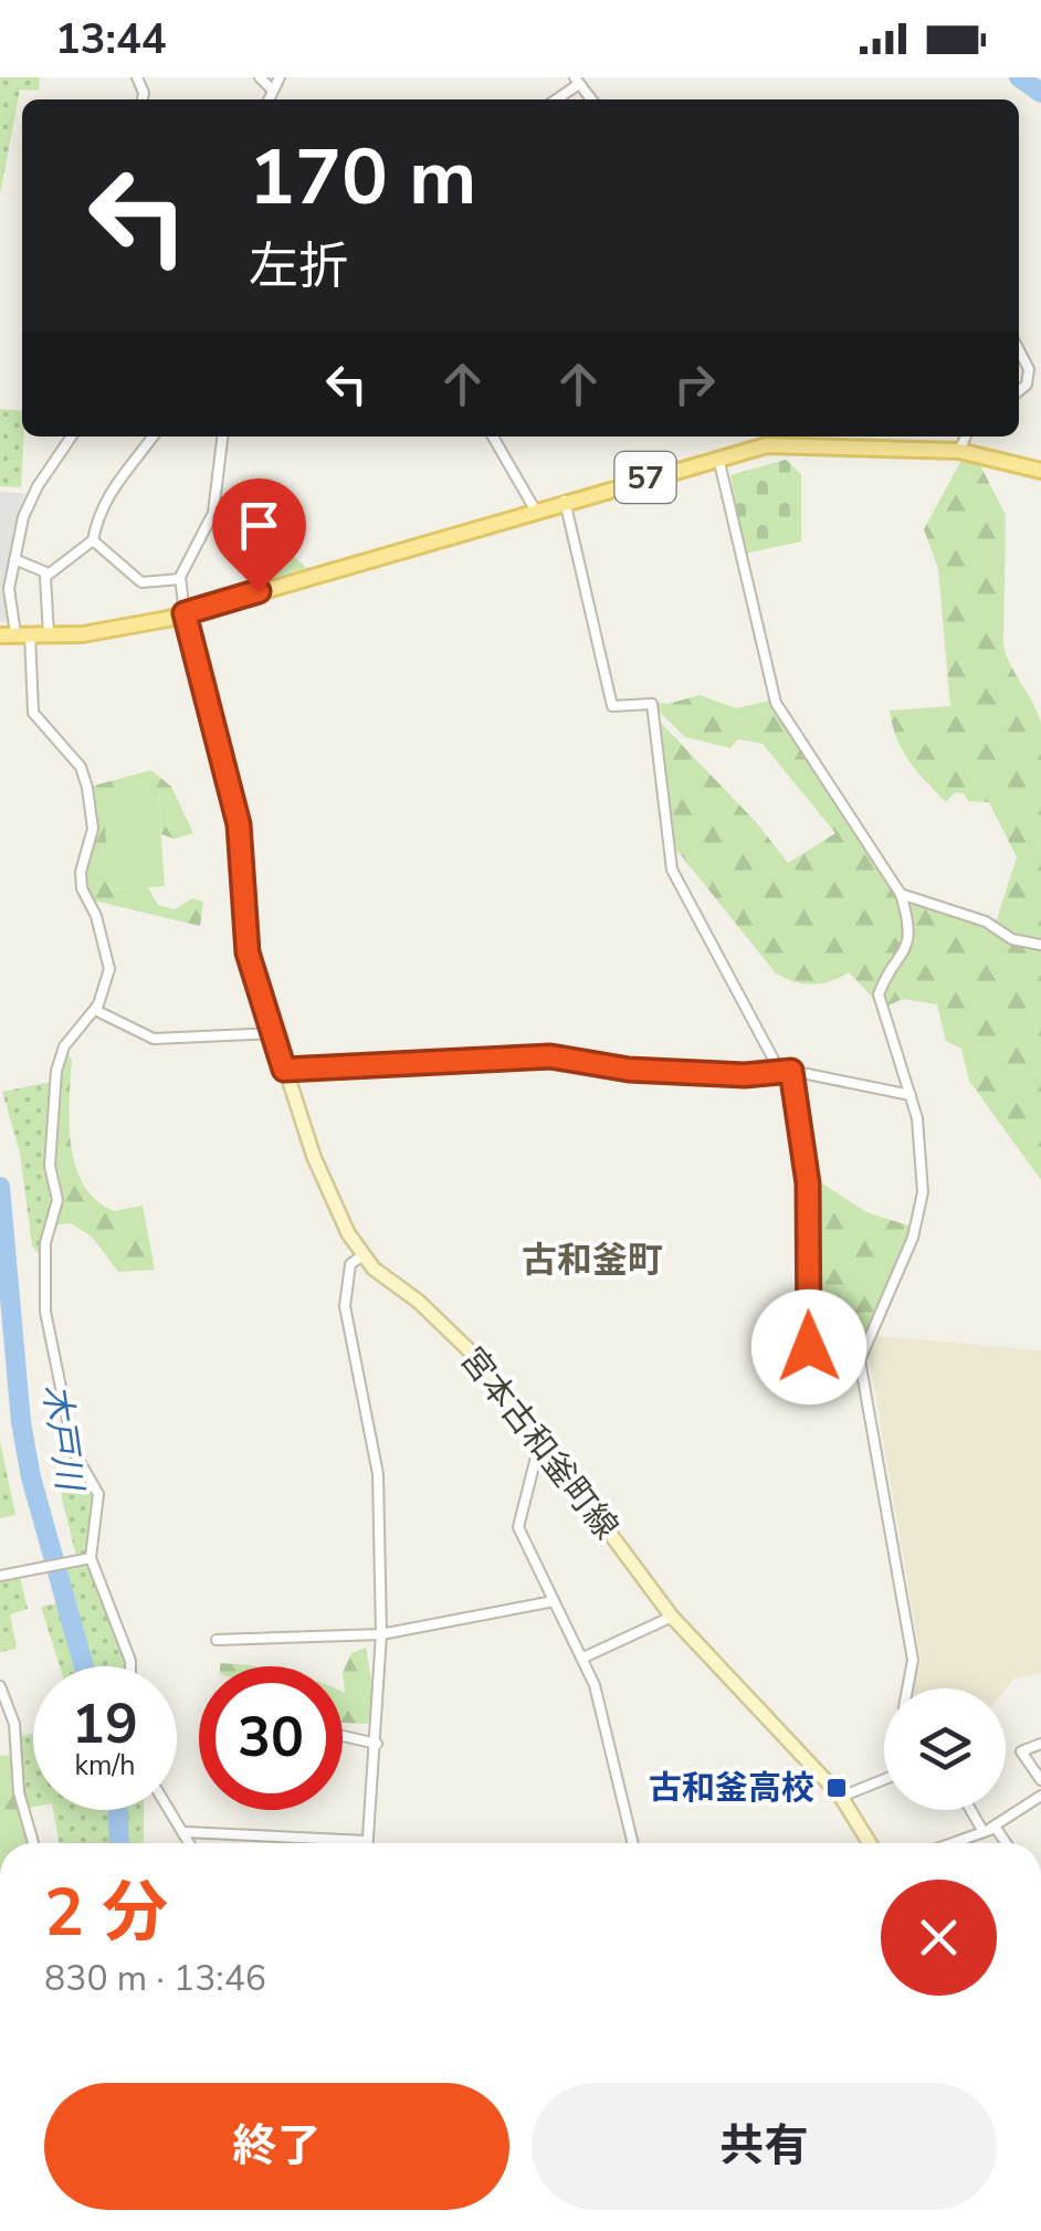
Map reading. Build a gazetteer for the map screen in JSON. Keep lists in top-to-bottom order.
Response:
{
  "streets": {
    "main road": ["57"],
    "street": ["宮本古和釜町線"]
  },
  "crossings": [
    ["57", "宮本古和釜町線"]
  ],
  "districts": ["古和釜町"],
  "water": ["木戸川"],
  "places": {
    "transit": ["古和釜高校"]
  },
  "page": {
    "status": "13:44",
    "turn": ["170 m", "左折"],
    "speed": "19 km/h",
    "limit": "30",
    "heading": ["2 分", "830 m · 13:46"],
    "buttons": ["終了", "共有"]
  }
}
